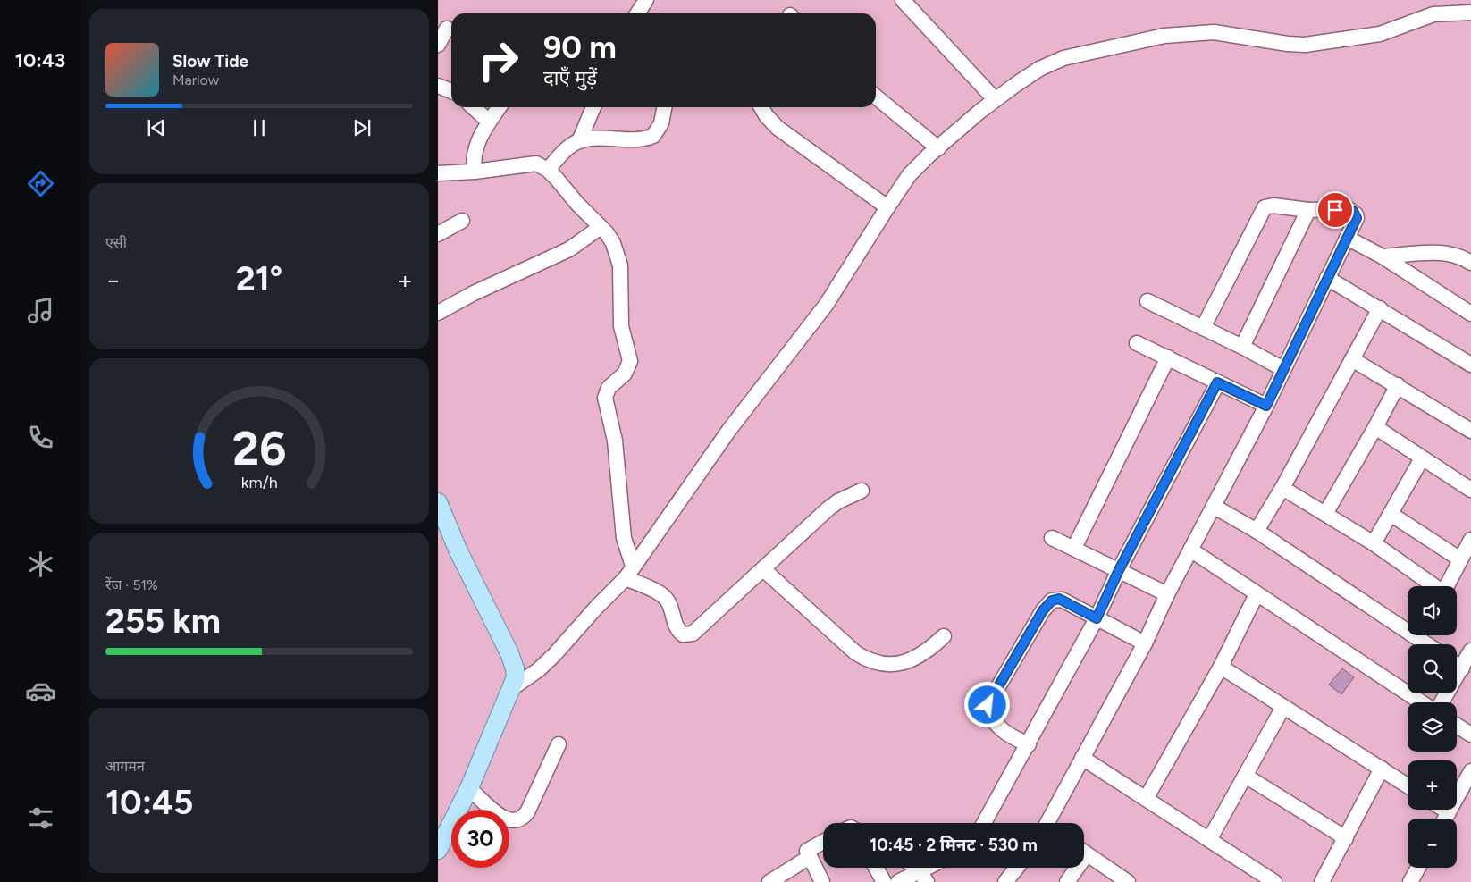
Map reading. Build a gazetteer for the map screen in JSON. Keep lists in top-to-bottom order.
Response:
{
  "page": {
    "tabs": "10:43",
    "turn": ["90 m", "दाएँ मुड़ें"],
    "song": ["Slow Tide", "Marlow"],
    "tile": [
      "एसी",
      ["रेंज · 51%", "255 km"],
      ["आगमन", "10:45"]
    ],
    "heat": ["−", "21°", "+"],
    "map_buttons": ["+", "−"],
    "limit": "30",
    "trip": "10:45 · 2 मिनट · 530 m",
    "gauge": ["26", "km/h"]
  }
}
